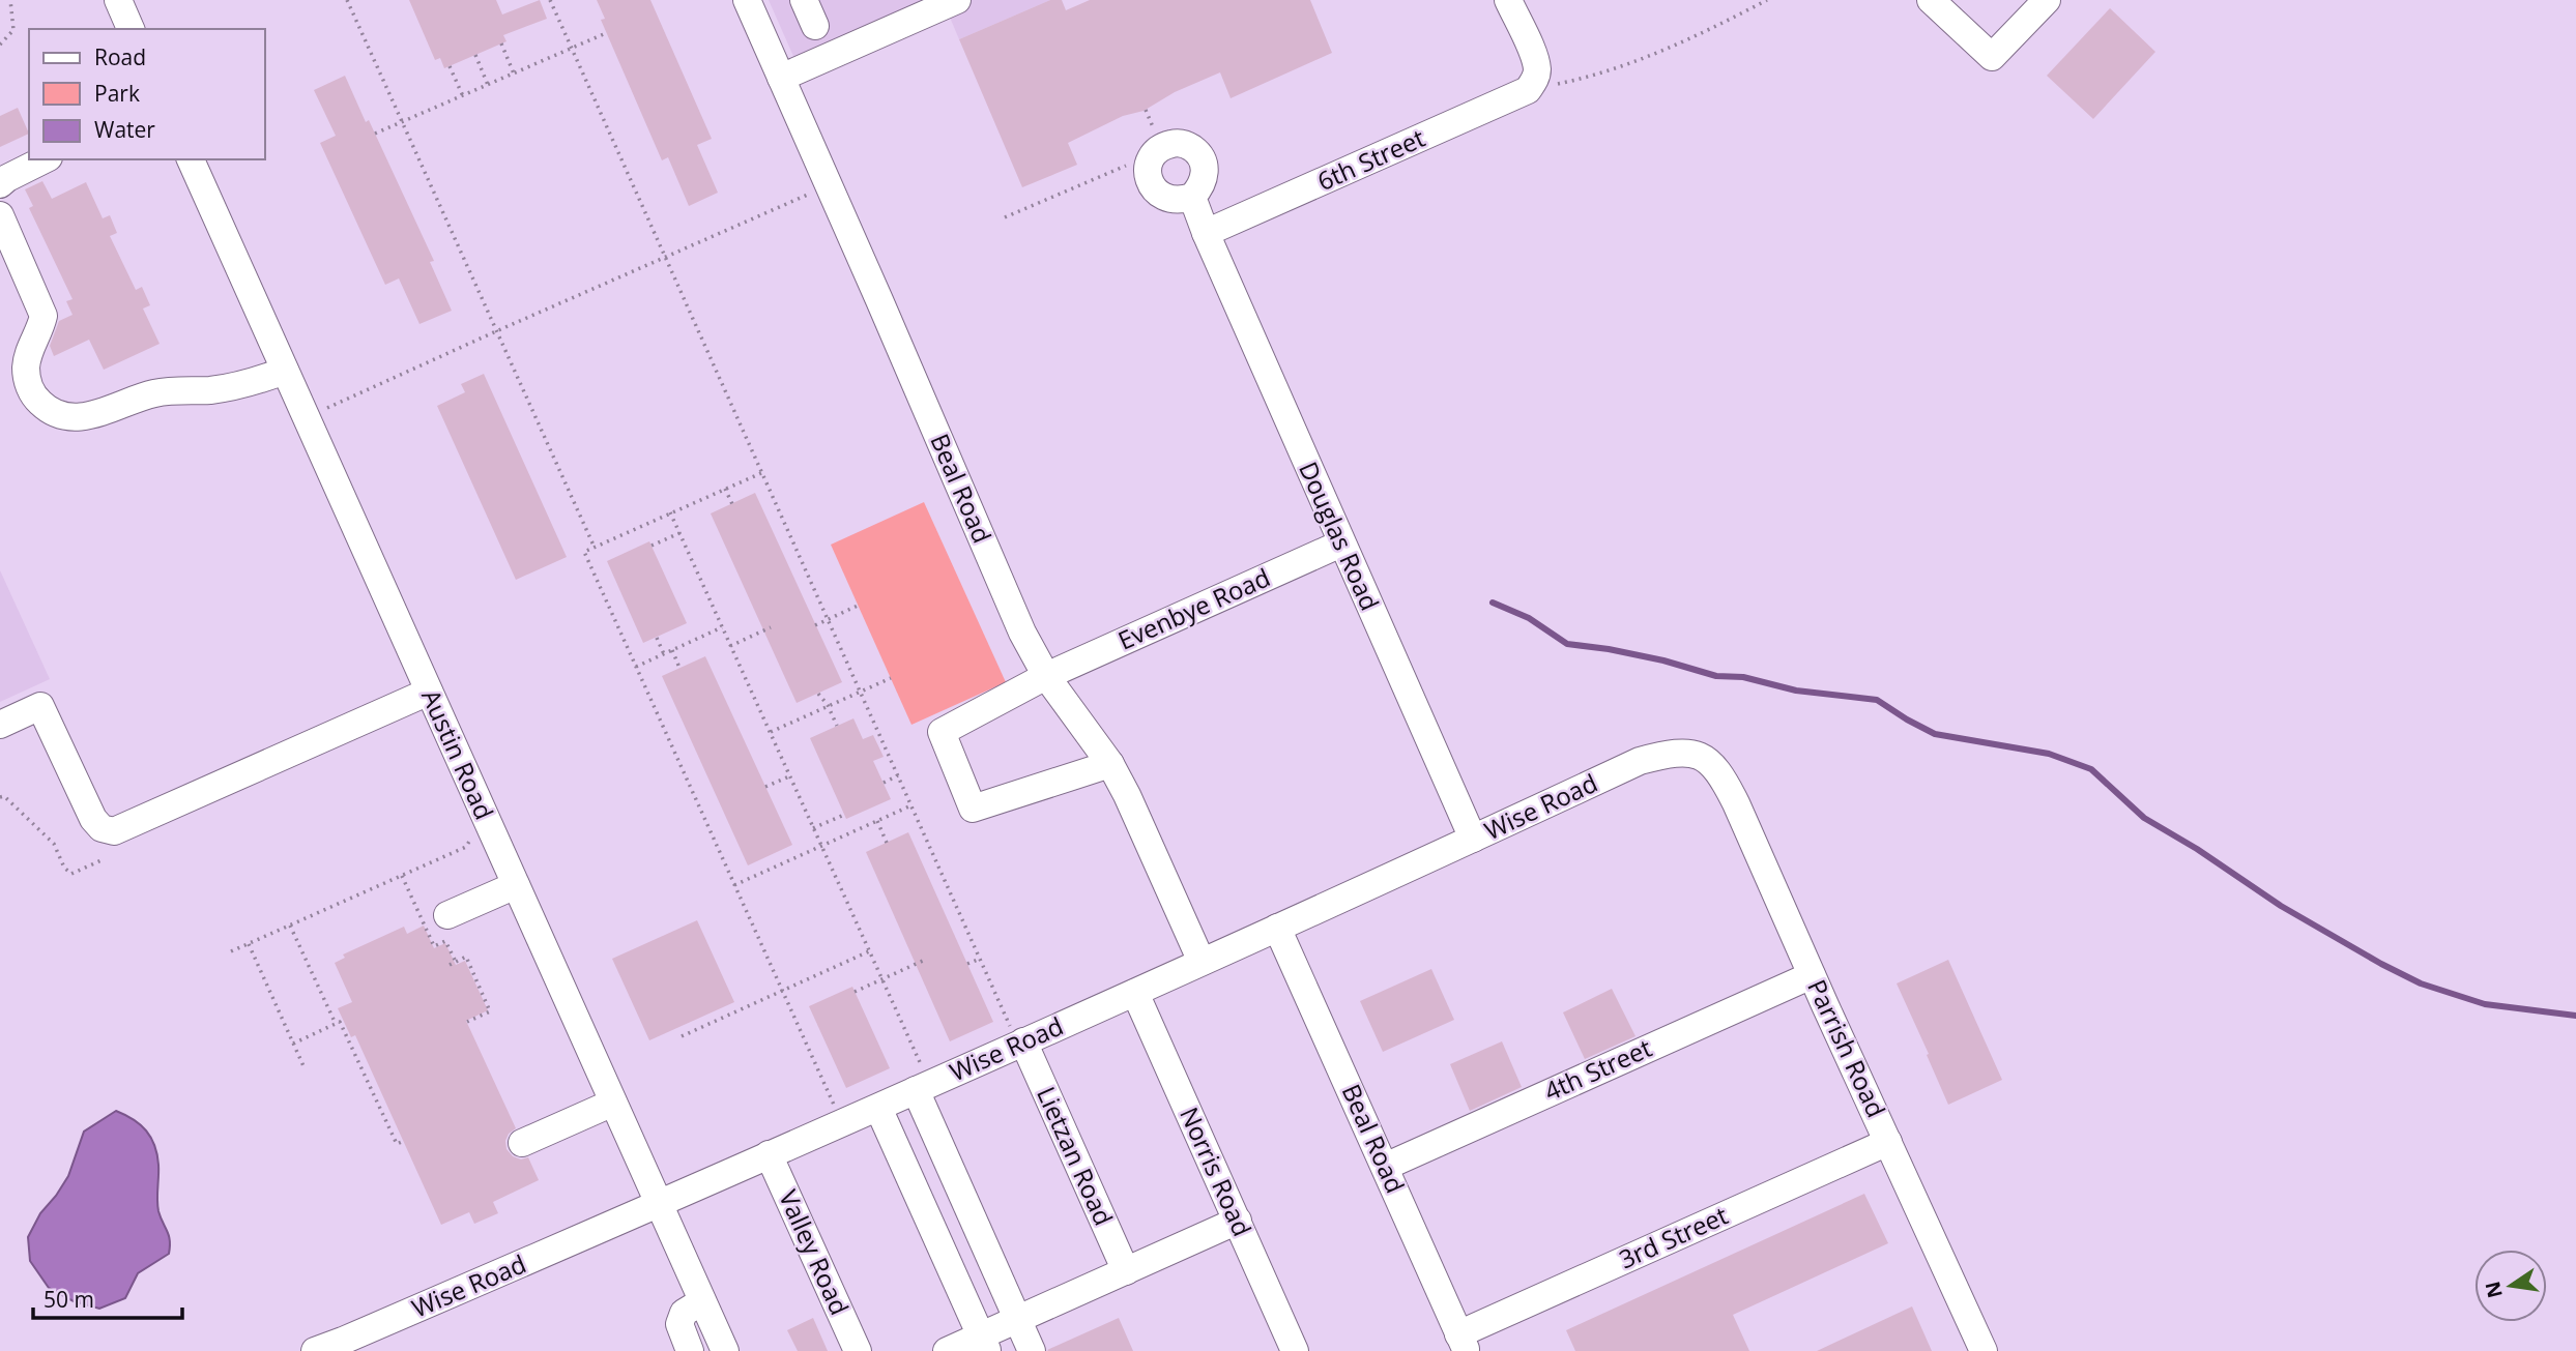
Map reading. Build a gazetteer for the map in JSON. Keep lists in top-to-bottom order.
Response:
{
  "streets": {
    "street": [
      "6th Street",
      "Beal Road",
      "Douglas Road",
      "Evenbye Road",
      "Austin Road",
      "Wise Road",
      "Parrish Road",
      "4th Street",
      "Lietzan Road",
      "Norris Road",
      "3rd Street",
      "Valley Road"
    ]
  },
  "crossings": [
    ["6th Street", "Douglas Road"],
    ["Beal Road", "Evenbye Road"],
    ["Beal Road", "Wise Road"],
    ["Beal Road", "4th Street"],
    ["Beal Road", "3rd Street"],
    ["Douglas Road", "Evenbye Road"],
    ["Douglas Road", "Wise Road"],
    ["Austin Road", "Wise Road"],
    ["Wise Road", "Parrish Road"],
    ["Wise Road", "Lietzan Road"],
    ["Wise Road", "Norris Road"],
    ["Wise Road", "Valley Road"],
    ["Parrish Road", "4th Street"],
    ["Parrish Road", "3rd Street"]
  ],
  "legend": ["Road", "Park", "Water"],
  "scale_bar": "50 m",
  "north": "left"
}
